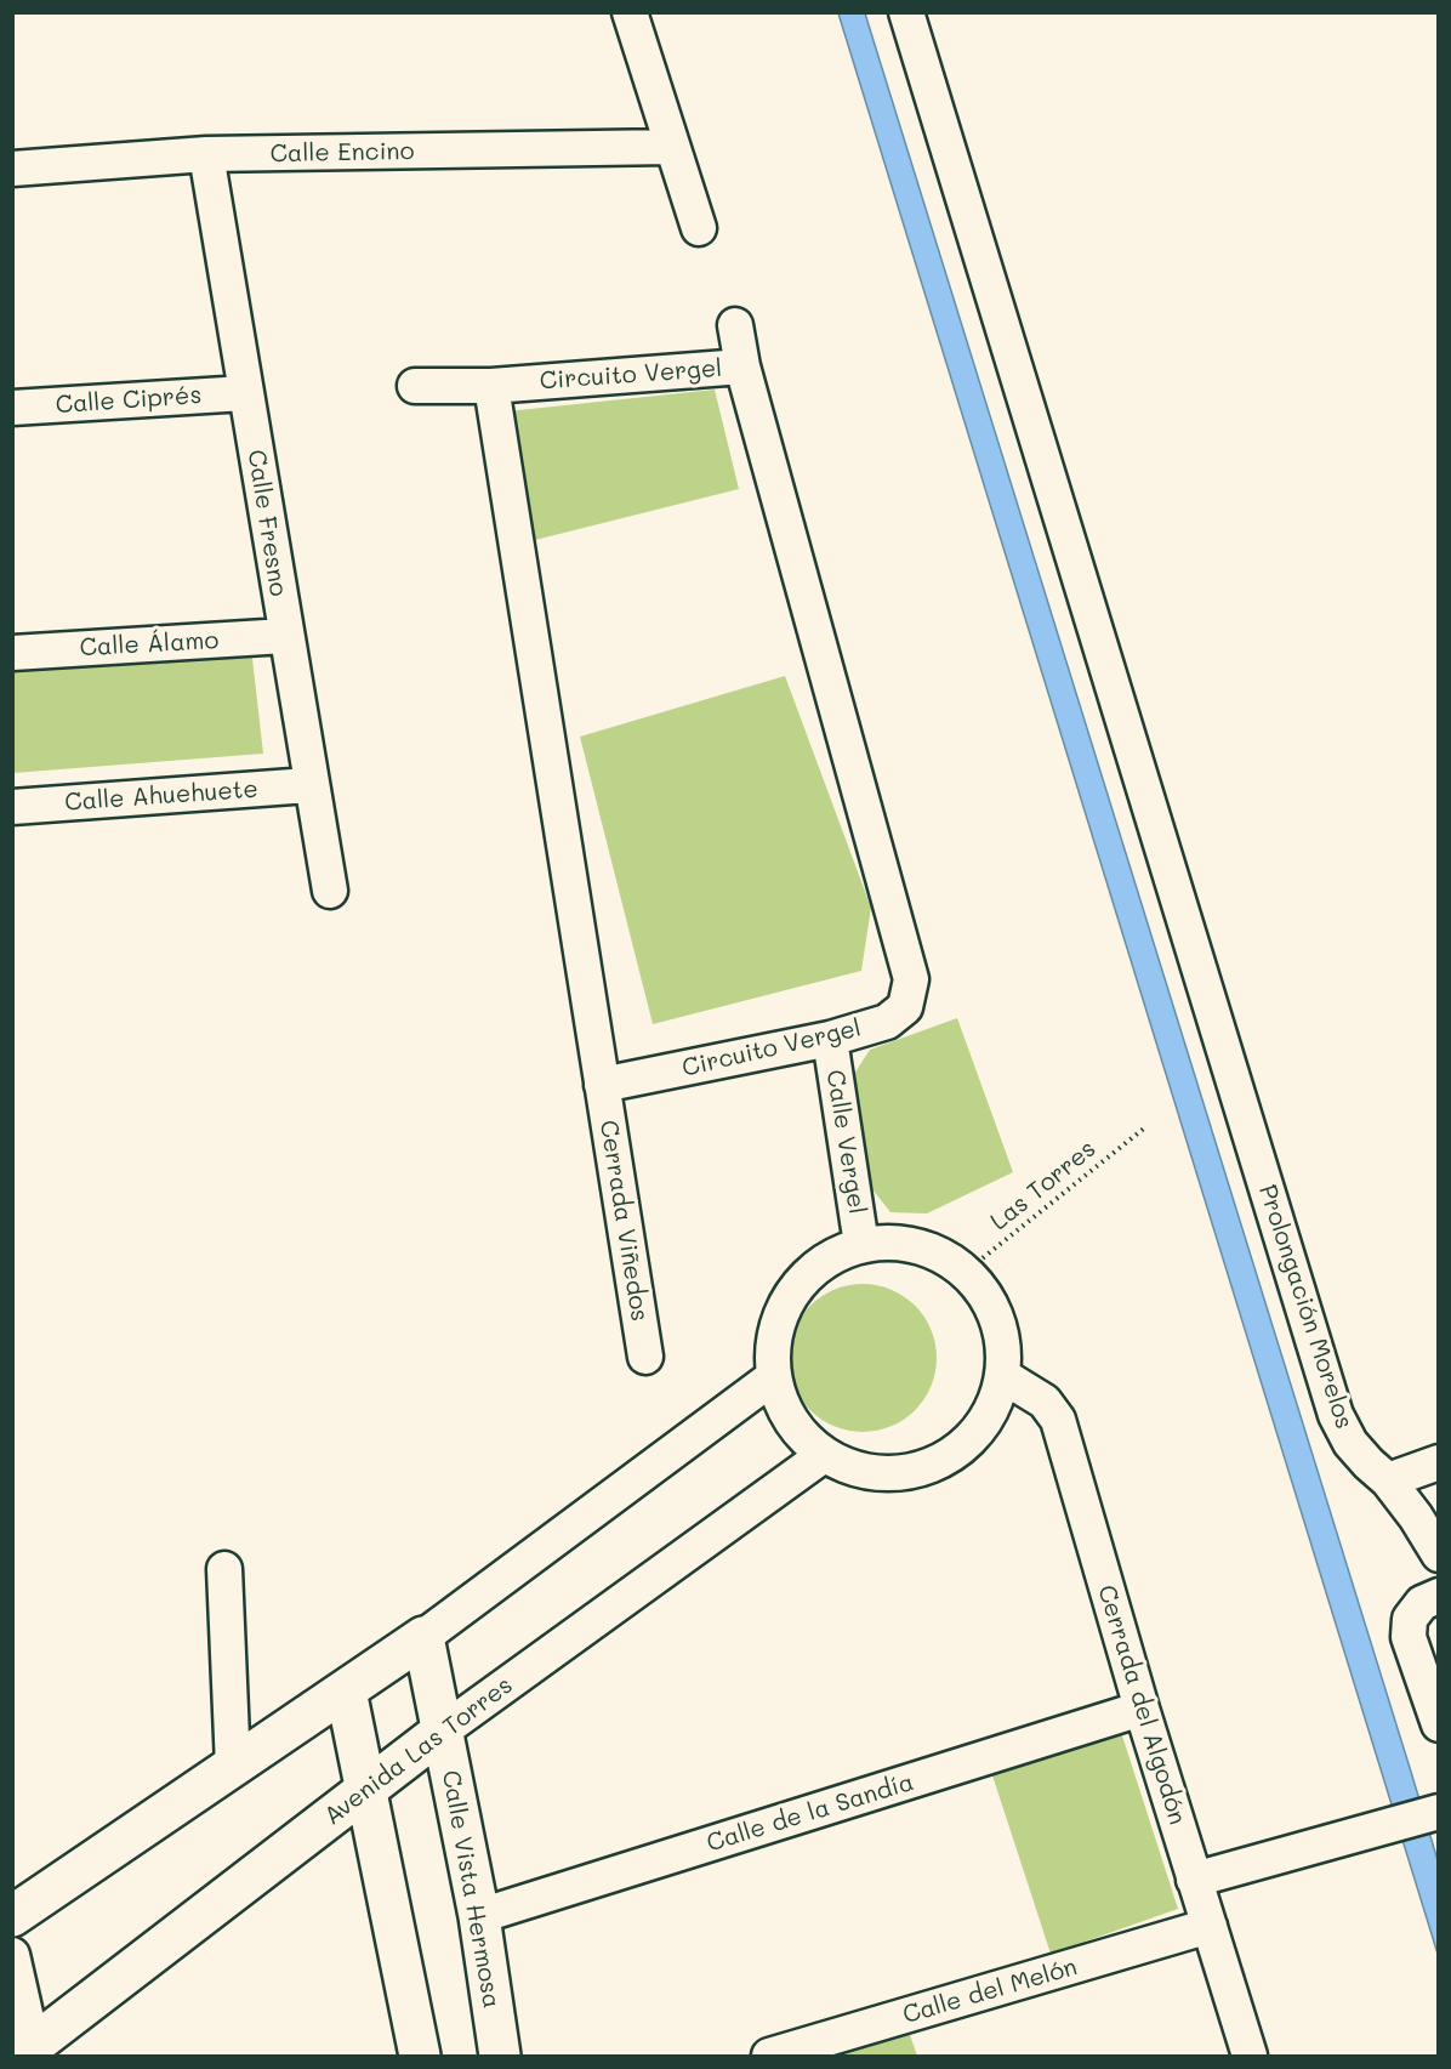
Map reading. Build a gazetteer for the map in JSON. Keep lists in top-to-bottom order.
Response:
{
  "streets": {
    "street": [
      "Calle Encino",
      "Circuito Vergel",
      "Calle Ciprés",
      "Calle Fresno",
      "Calle Álamo",
      "Calle Ahuehuete",
      "Calle Vergel",
      "Cerrada Viñedos",
      "Prolongación Morelos",
      "Cerrada del Algodón",
      "Avenida Las Torres",
      "Calle de la Sandía",
      "Calle Vista Hermosa",
      "Calle del Melón"
    ],
    "path": ["Las Torres"]
  },
  "crossings": [
    ["Calle Encino", "Calle Fresno"],
    ["Circuito Vergel", "Calle Vergel"],
    ["Circuito Vergel", "Cerrada Viñedos"],
    ["Calle Ciprés", "Calle Fresno"],
    ["Calle Fresno", "Calle Álamo"],
    ["Calle Fresno", "Calle Ahuehuete"],
    ["Calle Vergel", "Las Torres"],
    ["Calle Vergel", "Cerrada del Algodón"],
    ["Calle Vergel", "Avenida Las Torres"],
    ["Las Torres", "Cerrada del Algodón"],
    ["Las Torres", "Avenida Las Torres"],
    ["Cerrada del Algodón", "Avenida Las Torres"],
    ["Cerrada del Algodón", "Calle de la Sandía"],
    ["Cerrada del Algodón", "Calle del Melón"],
    ["Avenida Las Torres", "Calle Vista Hermosa"],
    ["Calle de la Sandía", "Calle Vista Hermosa"]
  ]
}
